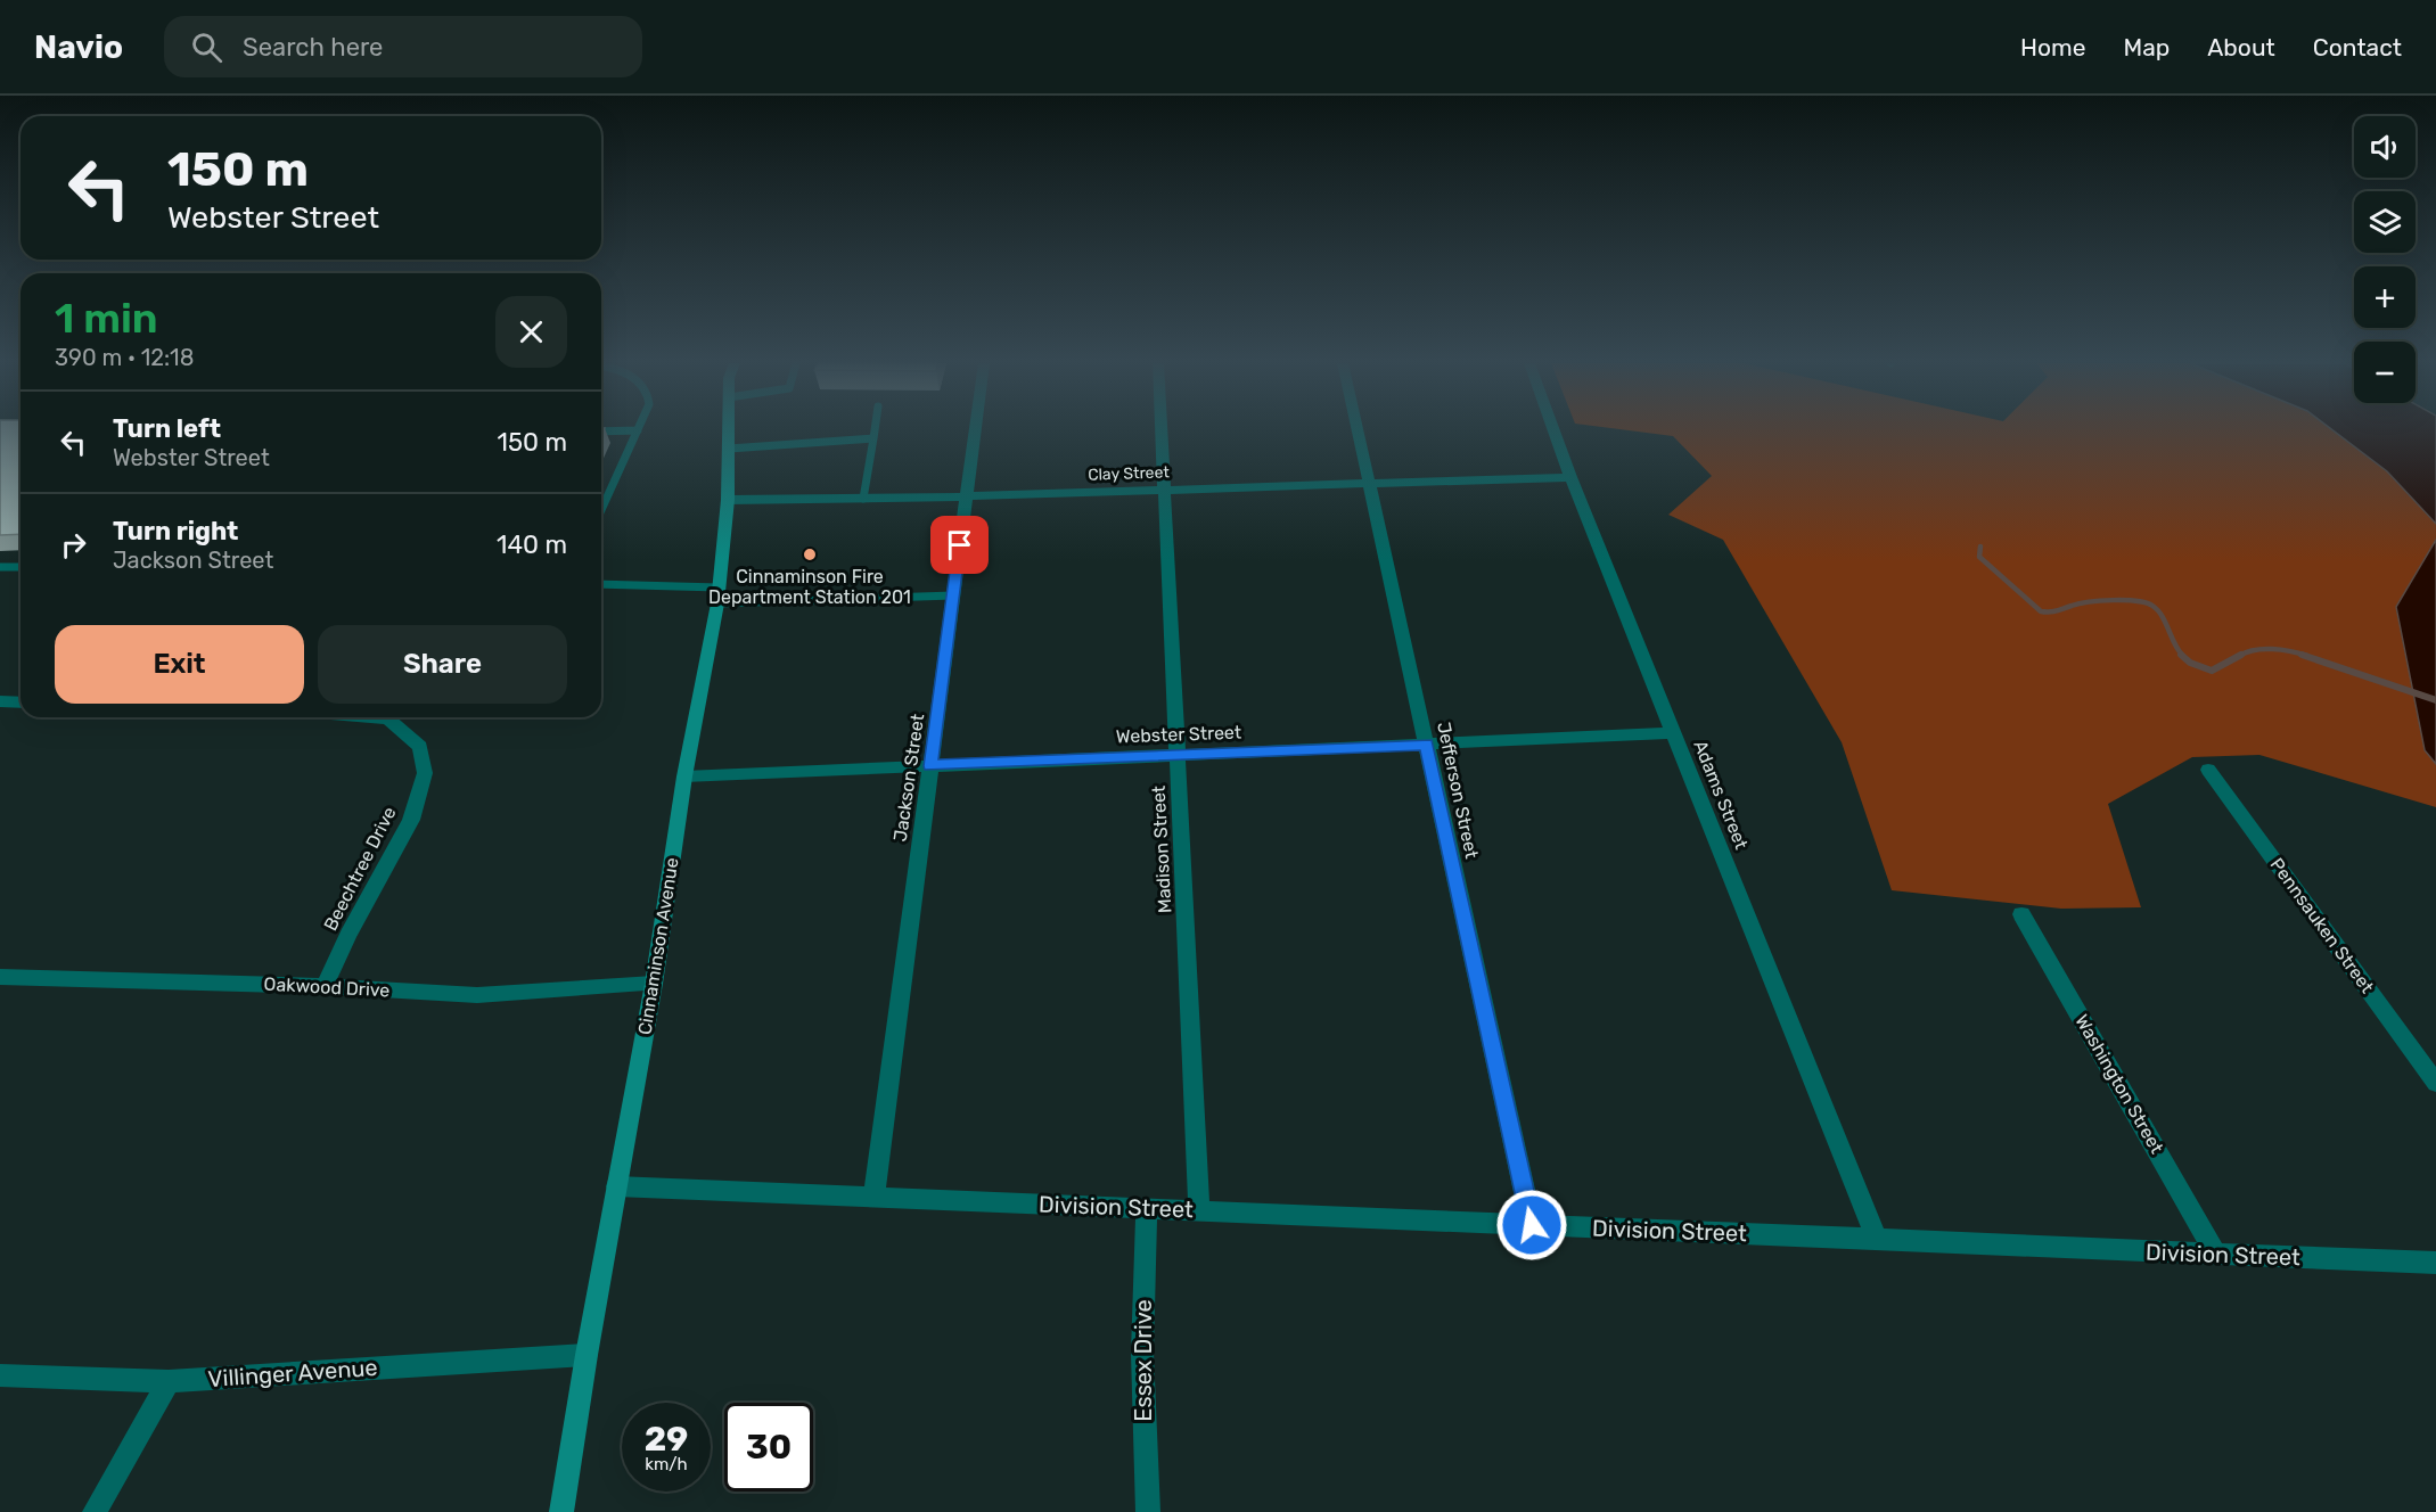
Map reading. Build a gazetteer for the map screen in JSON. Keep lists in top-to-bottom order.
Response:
{
  "streets": {
    "main road": ["Cinnaminson Avenue"],
    "street": [
      "Clay Street",
      "Webster Street",
      "Jackson Street",
      "Jefferson Street",
      "Adams Street",
      "Madison Street",
      "Beechtree Drive",
      "Pennsauken Street",
      "Oakwood Drive",
      "Washington Street",
      "Division Street",
      "Essex Drive",
      "Villinger Avenue"
    ]
  },
  "crossings": [
    ["Clay Street", "Jackson Street"],
    ["Clay Street", "Jefferson Street"],
    ["Clay Street", "Adams Street"],
    ["Clay Street", "Madison Street"],
    ["Clay Street", "Cinnaminson Avenue"],
    ["Webster Street", "Jackson Street"],
    ["Webster Street", "Jefferson Street"],
    ["Webster Street", "Adams Street"],
    ["Webster Street", "Madison Street"],
    ["Webster Street", "Cinnaminson Avenue"],
    ["Jackson Street", "Division Street"],
    ["Jefferson Street", "Division Street"],
    ["Adams Street", "Division Street"],
    ["Madison Street", "Division Street"],
    ["Beechtree Drive", "Oakwood Drive"],
    ["Cinnaminson Avenue", "Oakwood Drive"],
    ["Cinnaminson Avenue", "Division Street"],
    ["Cinnaminson Avenue", "Villinger Avenue"],
    ["Washington Street", "Division Street"],
    ["Division Street", "Essex Drive"]
  ],
  "places": ["Cinnaminson Fire Department Station 201"],
  "page": {
    "header": "Navio",
    "search": "Search here",
    "nav": [
      "Home",
      "Map",
      "About",
      "Contact"
    ],
    "map_buttons": ["+", "−"],
    "turn": ["150 m", "Webster Street"],
    "heading": ["1 min", "390 m · 12:18"],
    "list": [
      {
        "name": "Turn left",
        "note": "Webster Street",
        "value": "150 m"
      },
      {
        "name": "Turn right",
        "note": "Jackson Street",
        "value": "140 m"
      }
    ],
    "buttons": ["Exit", "Share"],
    "speed": "29 km/h",
    "limit": "30"
  }
}
